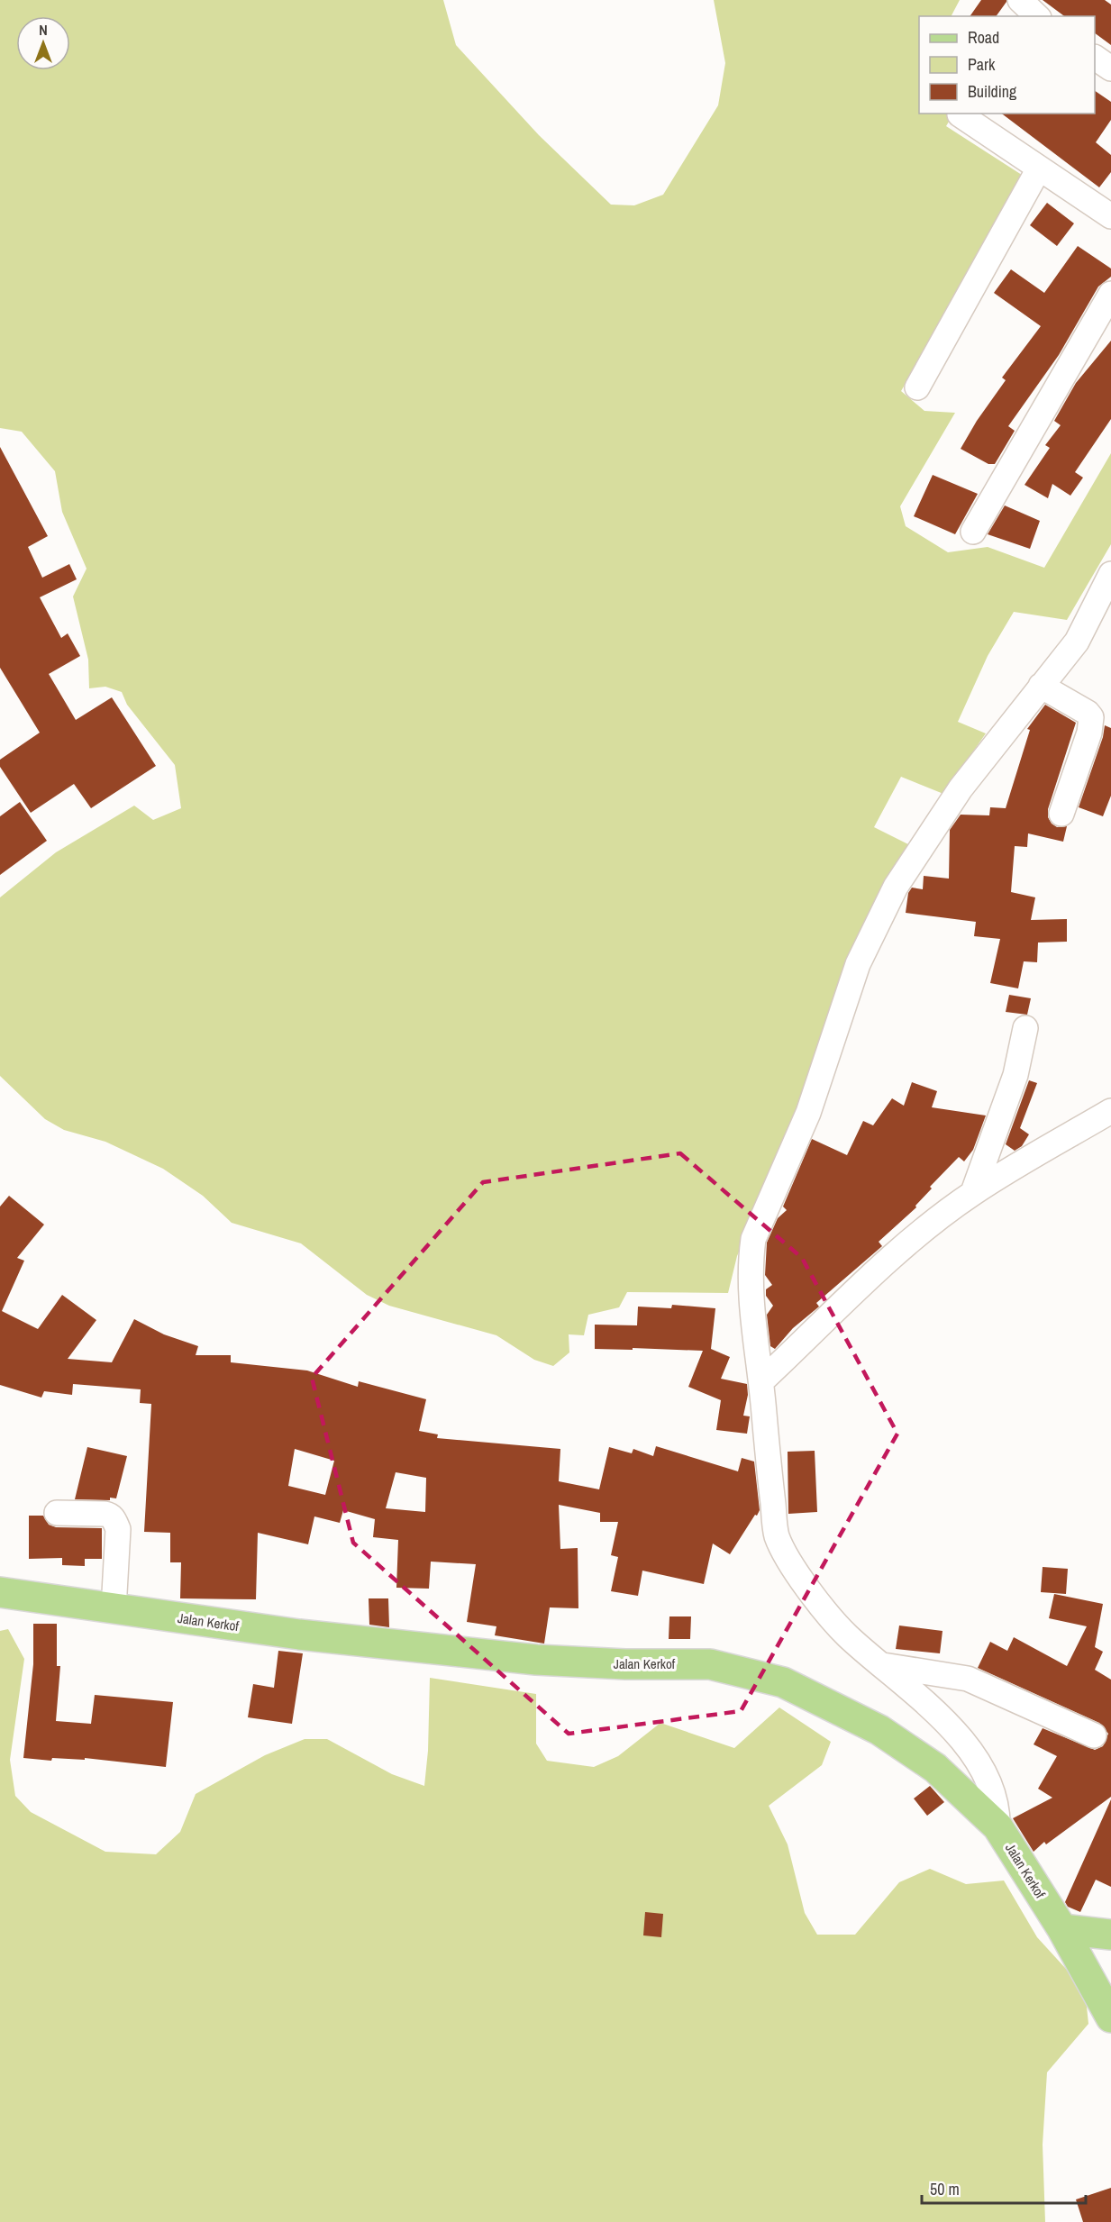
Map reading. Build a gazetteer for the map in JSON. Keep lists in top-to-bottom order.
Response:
{
  "streets": {
    "main road": ["Jalan Kerkof"]
  },
  "legend": ["Road", "Park", "Building"],
  "scale_bar": "50 m",
  "north": "top"
}
